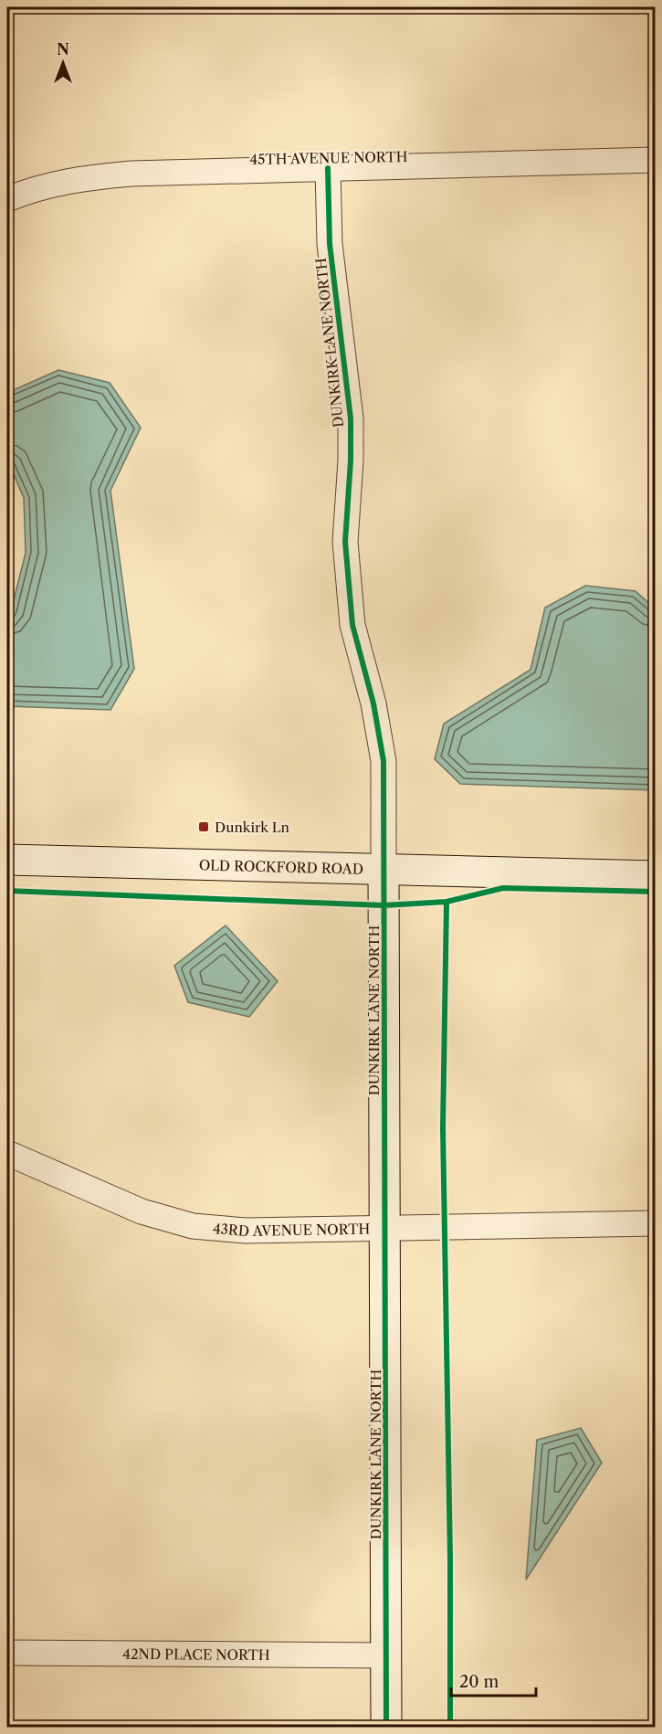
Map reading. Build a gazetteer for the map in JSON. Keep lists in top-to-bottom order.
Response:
{
  "streets": {
    "street": [
      "45TH AVENUE NORTH",
      "DUNKIRK LANE NORTH",
      "OLD ROCKFORD ROAD",
      "43RD AVENUE NORTH",
      "42ND PLACE NORTH"
    ]
  },
  "crossings": [
    ["45TH AVENUE NORTH", "DUNKIRK LANE NORTH"],
    ["DUNKIRK LANE NORTH", "OLD ROCKFORD ROAD"],
    ["DUNKIRK LANE NORTH", "43RD AVENUE NORTH"],
    ["DUNKIRK LANE NORTH", "42ND PLACE NORTH"]
  ],
  "places": {
    "transit": ["Dunkirk Ln"]
  },
  "scale_bar": "20 m",
  "north": "top"
}
